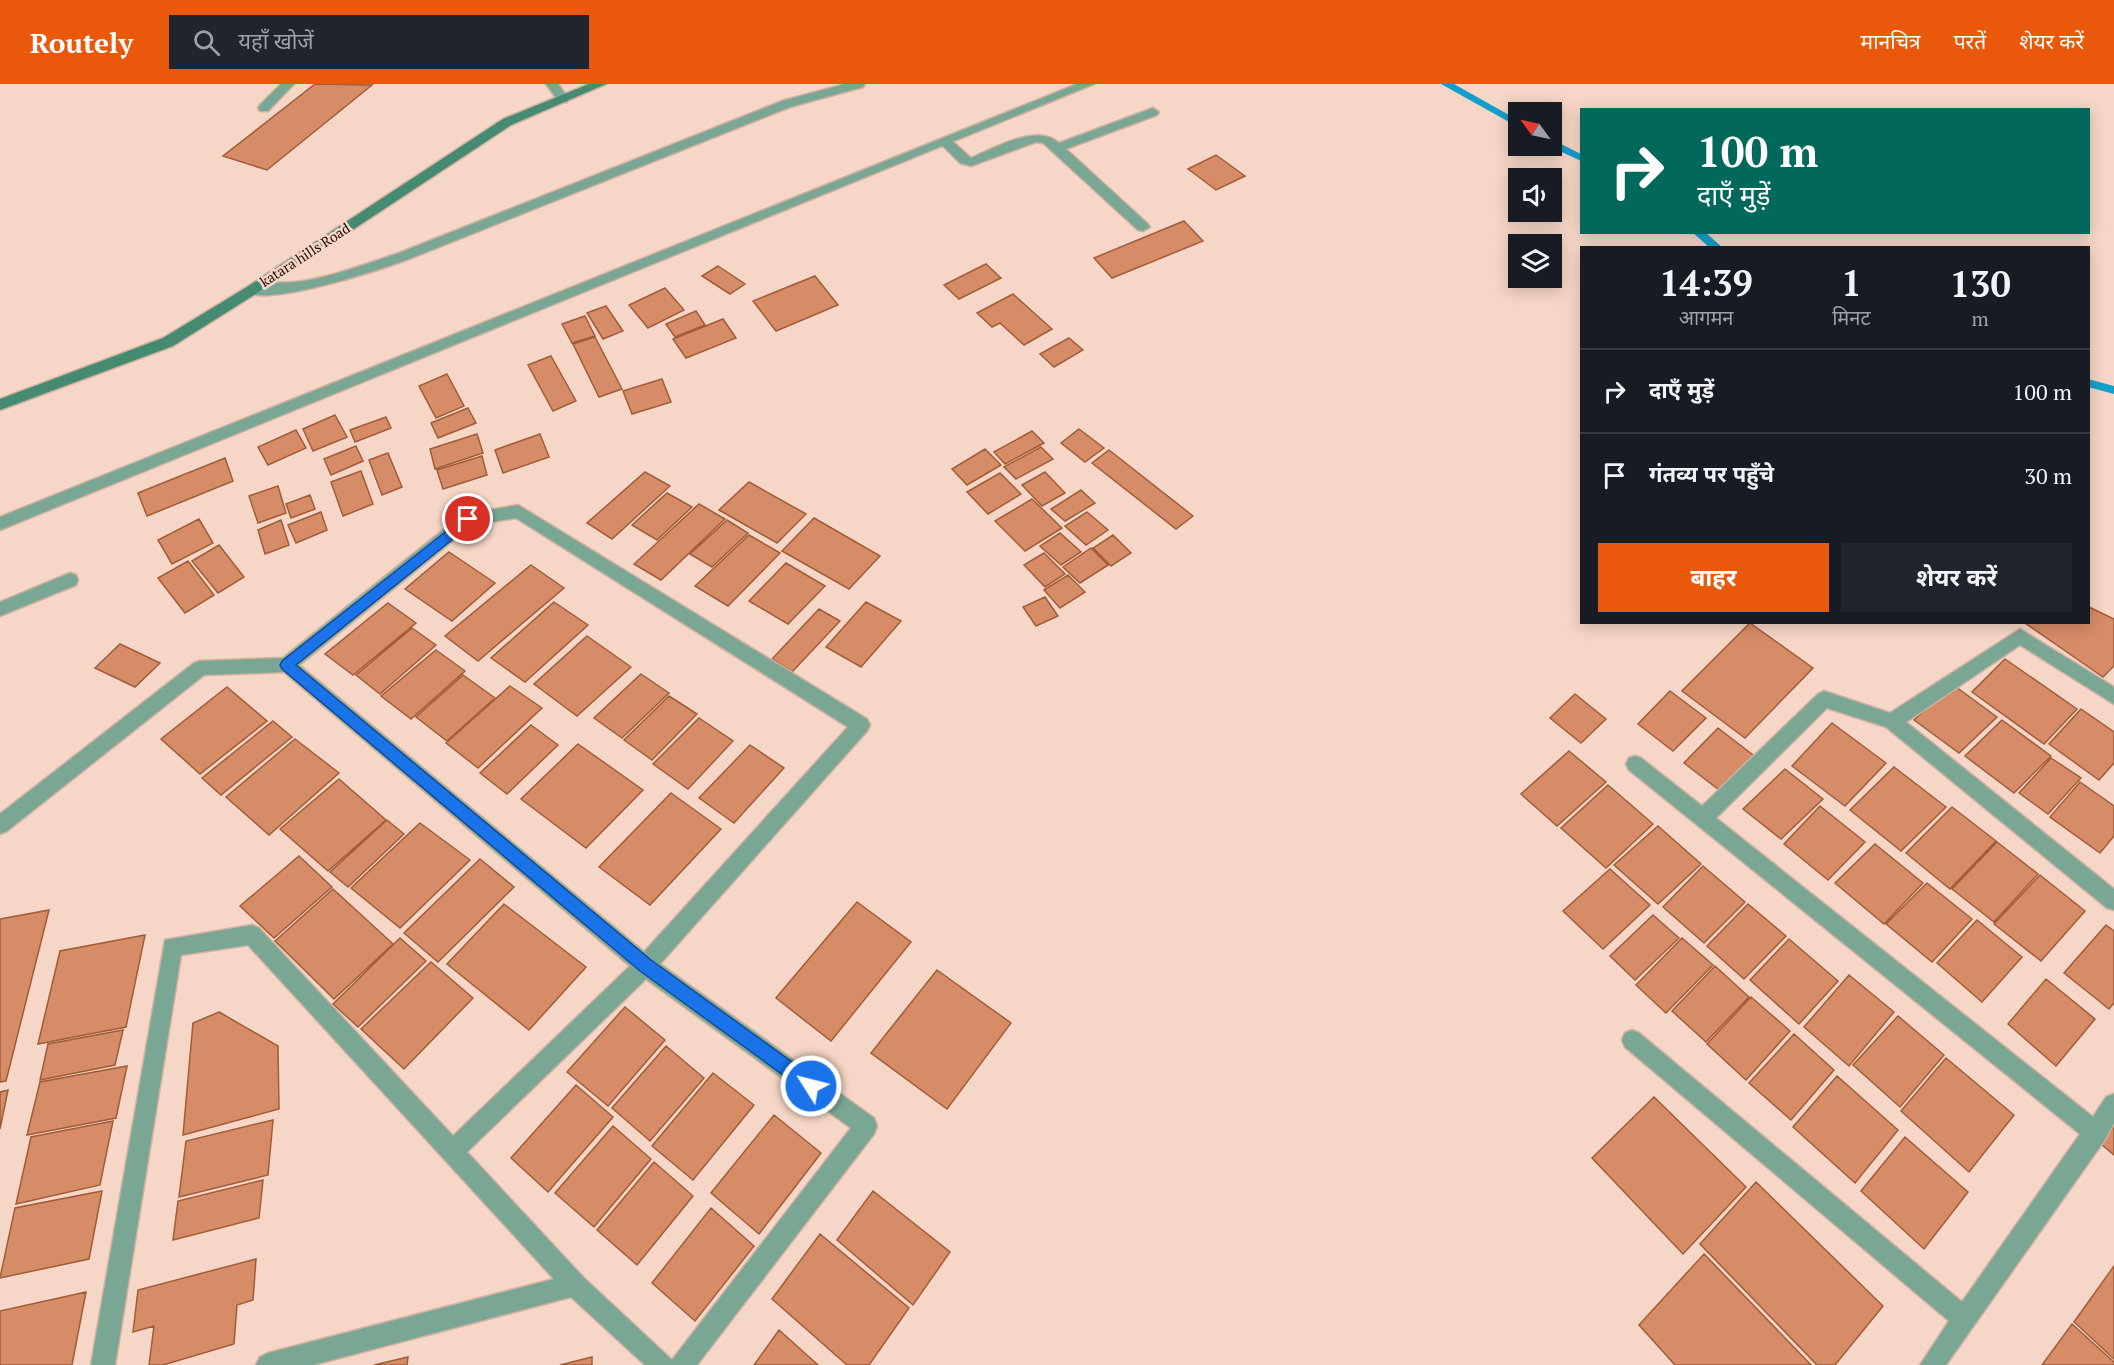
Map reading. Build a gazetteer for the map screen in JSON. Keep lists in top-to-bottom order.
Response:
{
  "streets": {
    "main road": ["katara hills Road"]
  },
  "north": "top left",
  "page": {
    "header": "Routely",
    "search": "यहाँ खोजें",
    "nav": ["मानचित्र", "परतें", "शेयर करें"],
    "turn": ["100 m", "दाएँ मुड़ें"],
    "eta": [
      "14:39",
      "आगमन",
      "1",
      "मिनट",
      "130",
      "m"
    ],
    "list": [
      {
        "name": "दाएँ मुड़ें",
        "value": "100 m"
      },
      {
        "name": "गंतव्य पर पहुँचे",
        "value": "30 m"
      }
    ],
    "buttons": ["बाहर", "शेयर करें"]
  }
}
